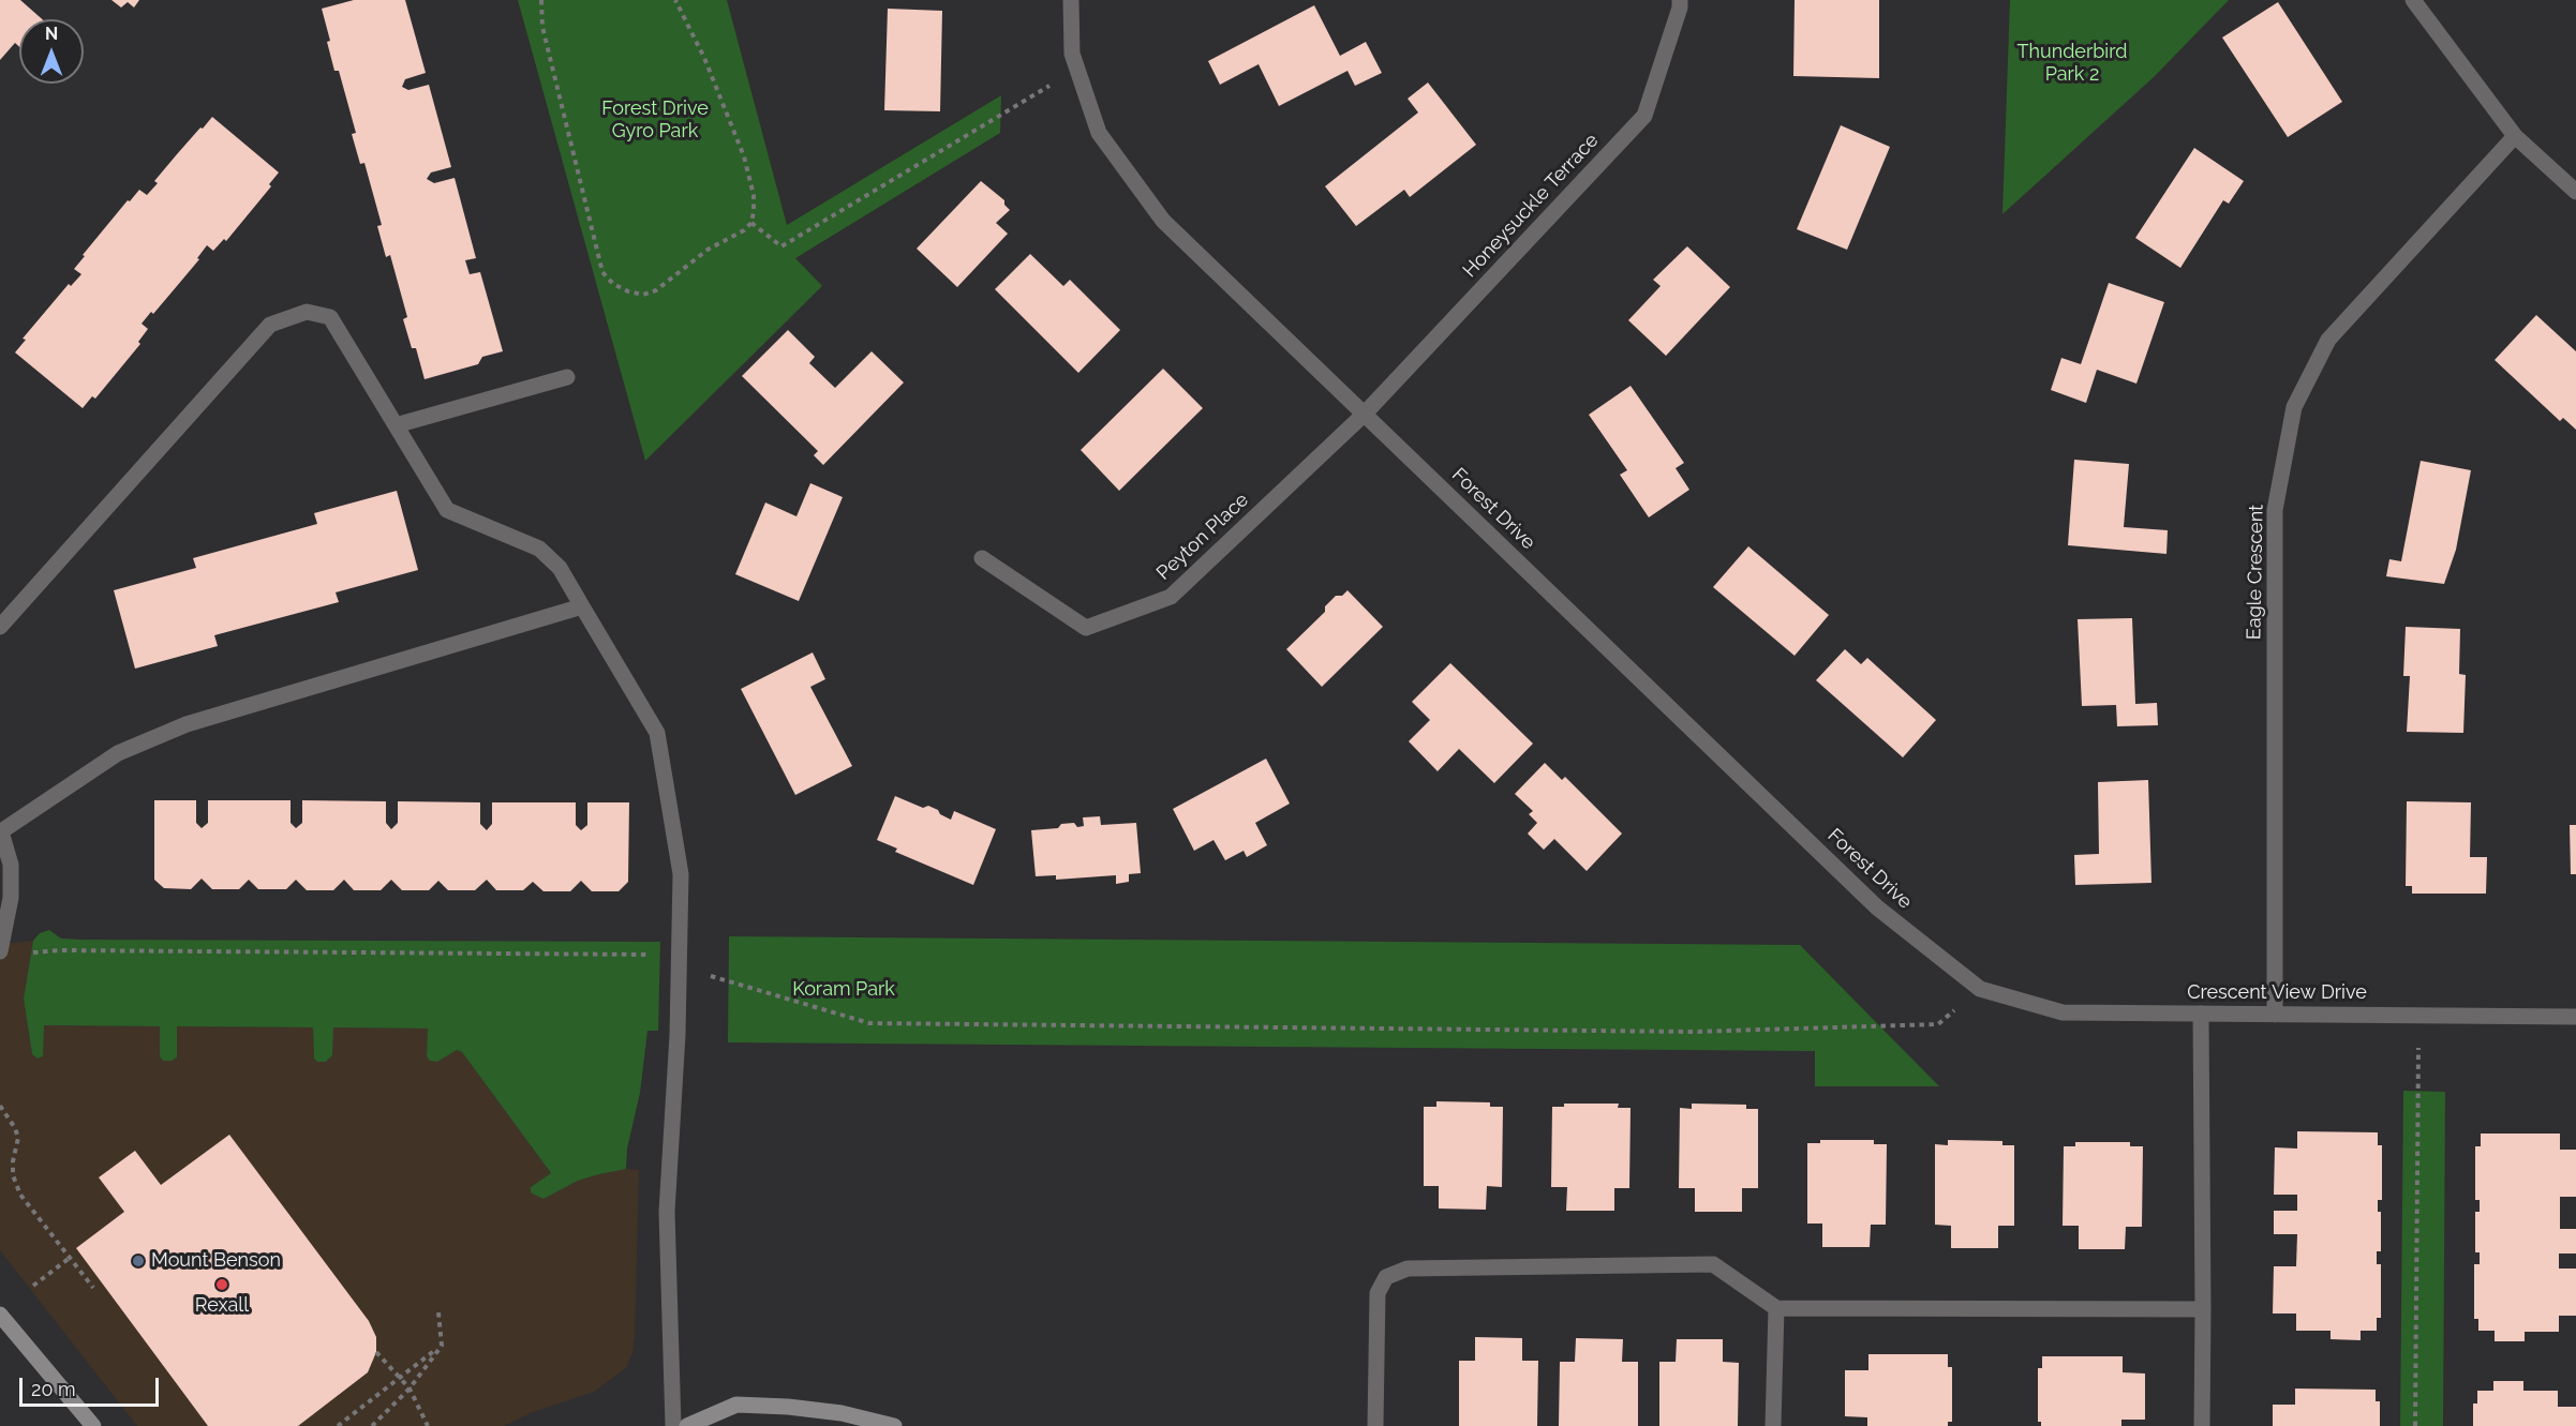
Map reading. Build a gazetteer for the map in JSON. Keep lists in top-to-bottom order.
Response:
{
  "streets": {
    "street": [
      "Honeysuckle Terrace",
      "Forest Drive",
      "Peyton Place",
      "Eagle Crescent",
      "Crescent View Drive"
    ]
  },
  "crossings": [
    ["Honeysuckle Terrace", "Forest Drive"],
    ["Honeysuckle Terrace", "Peyton Place"],
    ["Forest Drive", "Peyton Place"],
    ["Forest Drive", "Crescent View Drive"],
    ["Eagle Crescent", "Crescent View Drive"]
  ],
  "parks": ["Thunderbird Park 2", "Forest Drive Gyro Park", "Koram Park"],
  "places": ["Mount Benson", "Rexall"],
  "scale_bar": "20 m",
  "north": "top"
}
